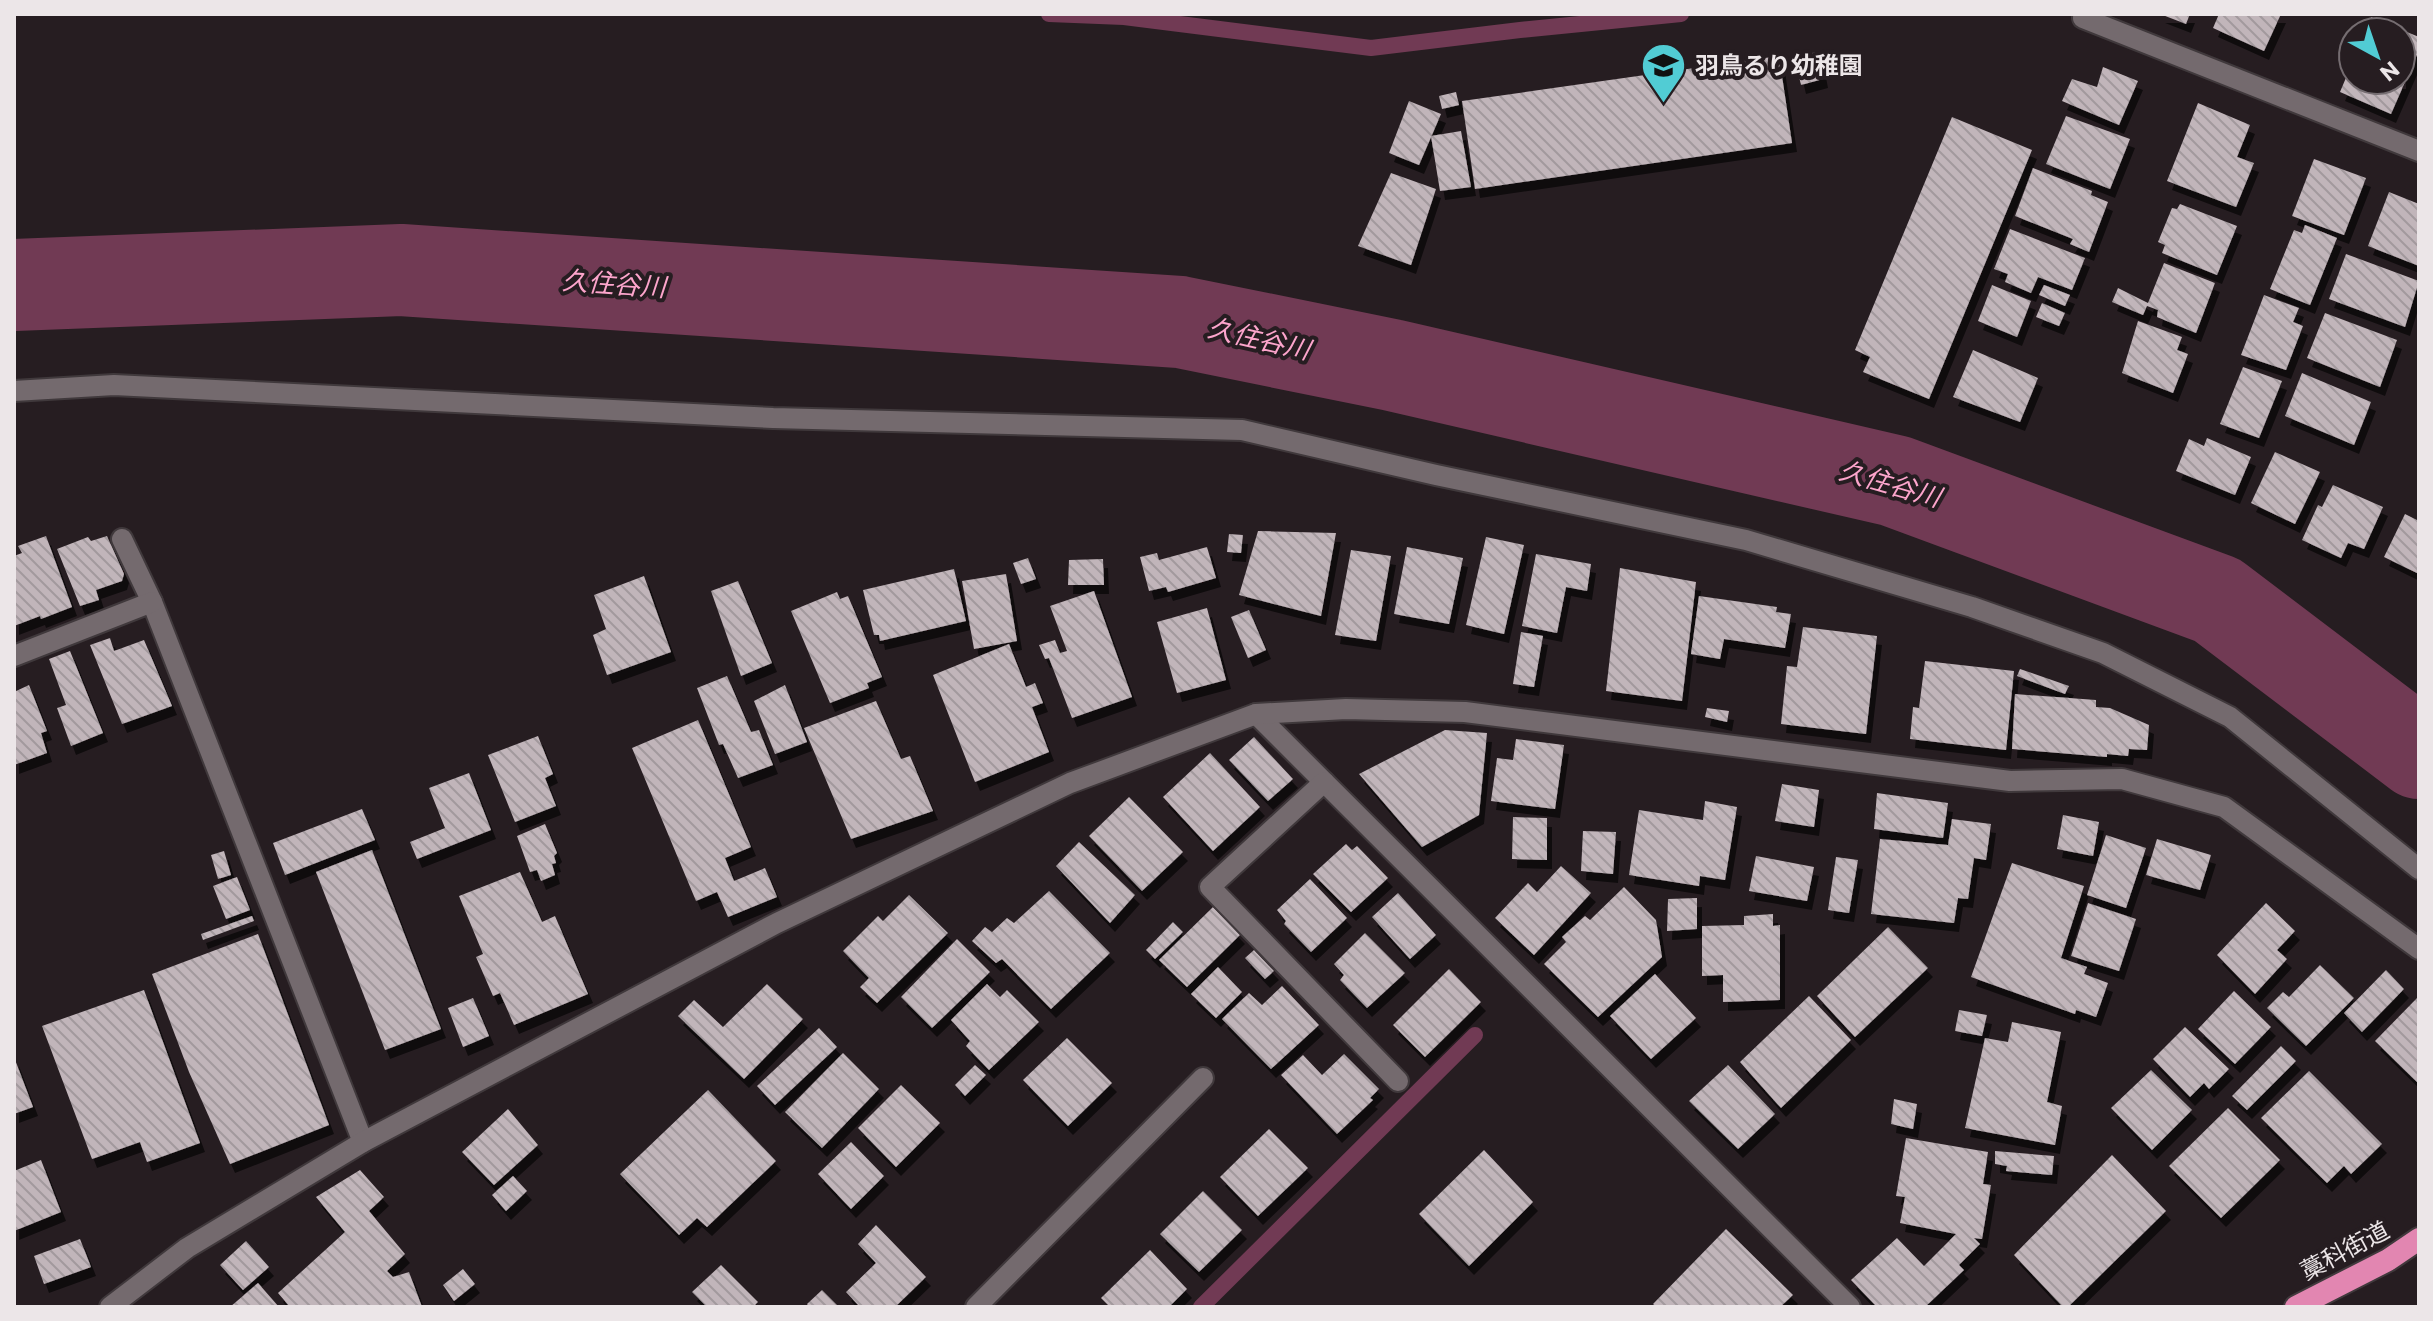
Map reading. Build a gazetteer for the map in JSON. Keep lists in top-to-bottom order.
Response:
{
  "streets": {
    "highway": ["藁科街道"]
  },
  "water": ["久住谷川"],
  "places": {
    "school or university": ["羽鳥るり幼稚園"]
  },
  "north": "bottom right"
}
